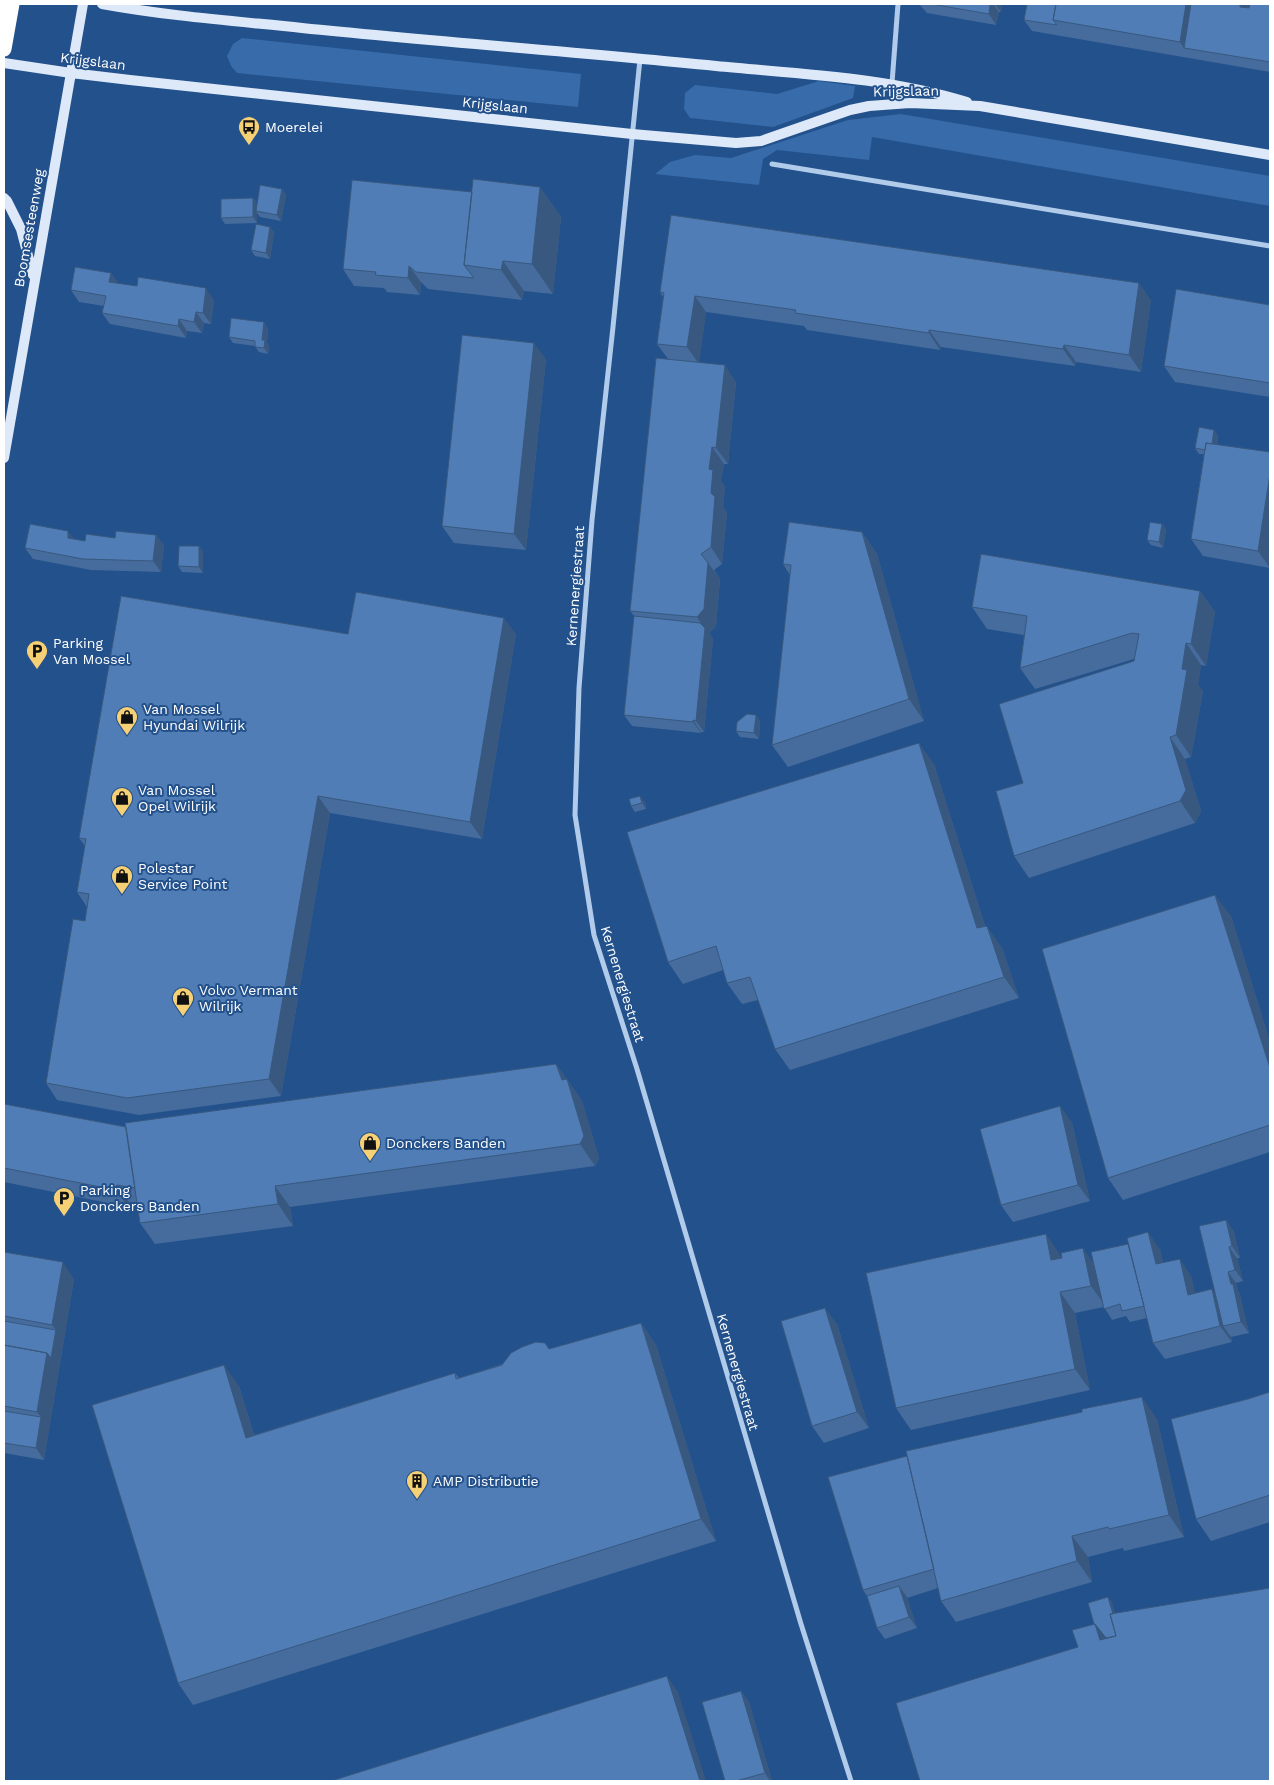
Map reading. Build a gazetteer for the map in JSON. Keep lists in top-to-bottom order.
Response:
{
  "streets": {
    "street": ["Krijgslaan", "Boomsesteenweg", "Kernenergiestraat"]
  },
  "crossings": [
    ["Krijgslaan", "Boomsesteenweg"],
    ["Krijgslaan", "Kernenergiestraat"]
  ],
  "places": {
    "bus stop": ["Moerelei"],
    "parking": ["Parking Van Mossel", "Parking Donckers Banden"],
    "shop": [
      "Van Mossel Hyundai Wilrijk",
      "Van Mossel Opel Wilrijk",
      "Polestar Service Point",
      "Volvo Vermant Wilrijk",
      "Donckers Banden"
    ],
    "building": ["AMP Distributie"]
  }
}
